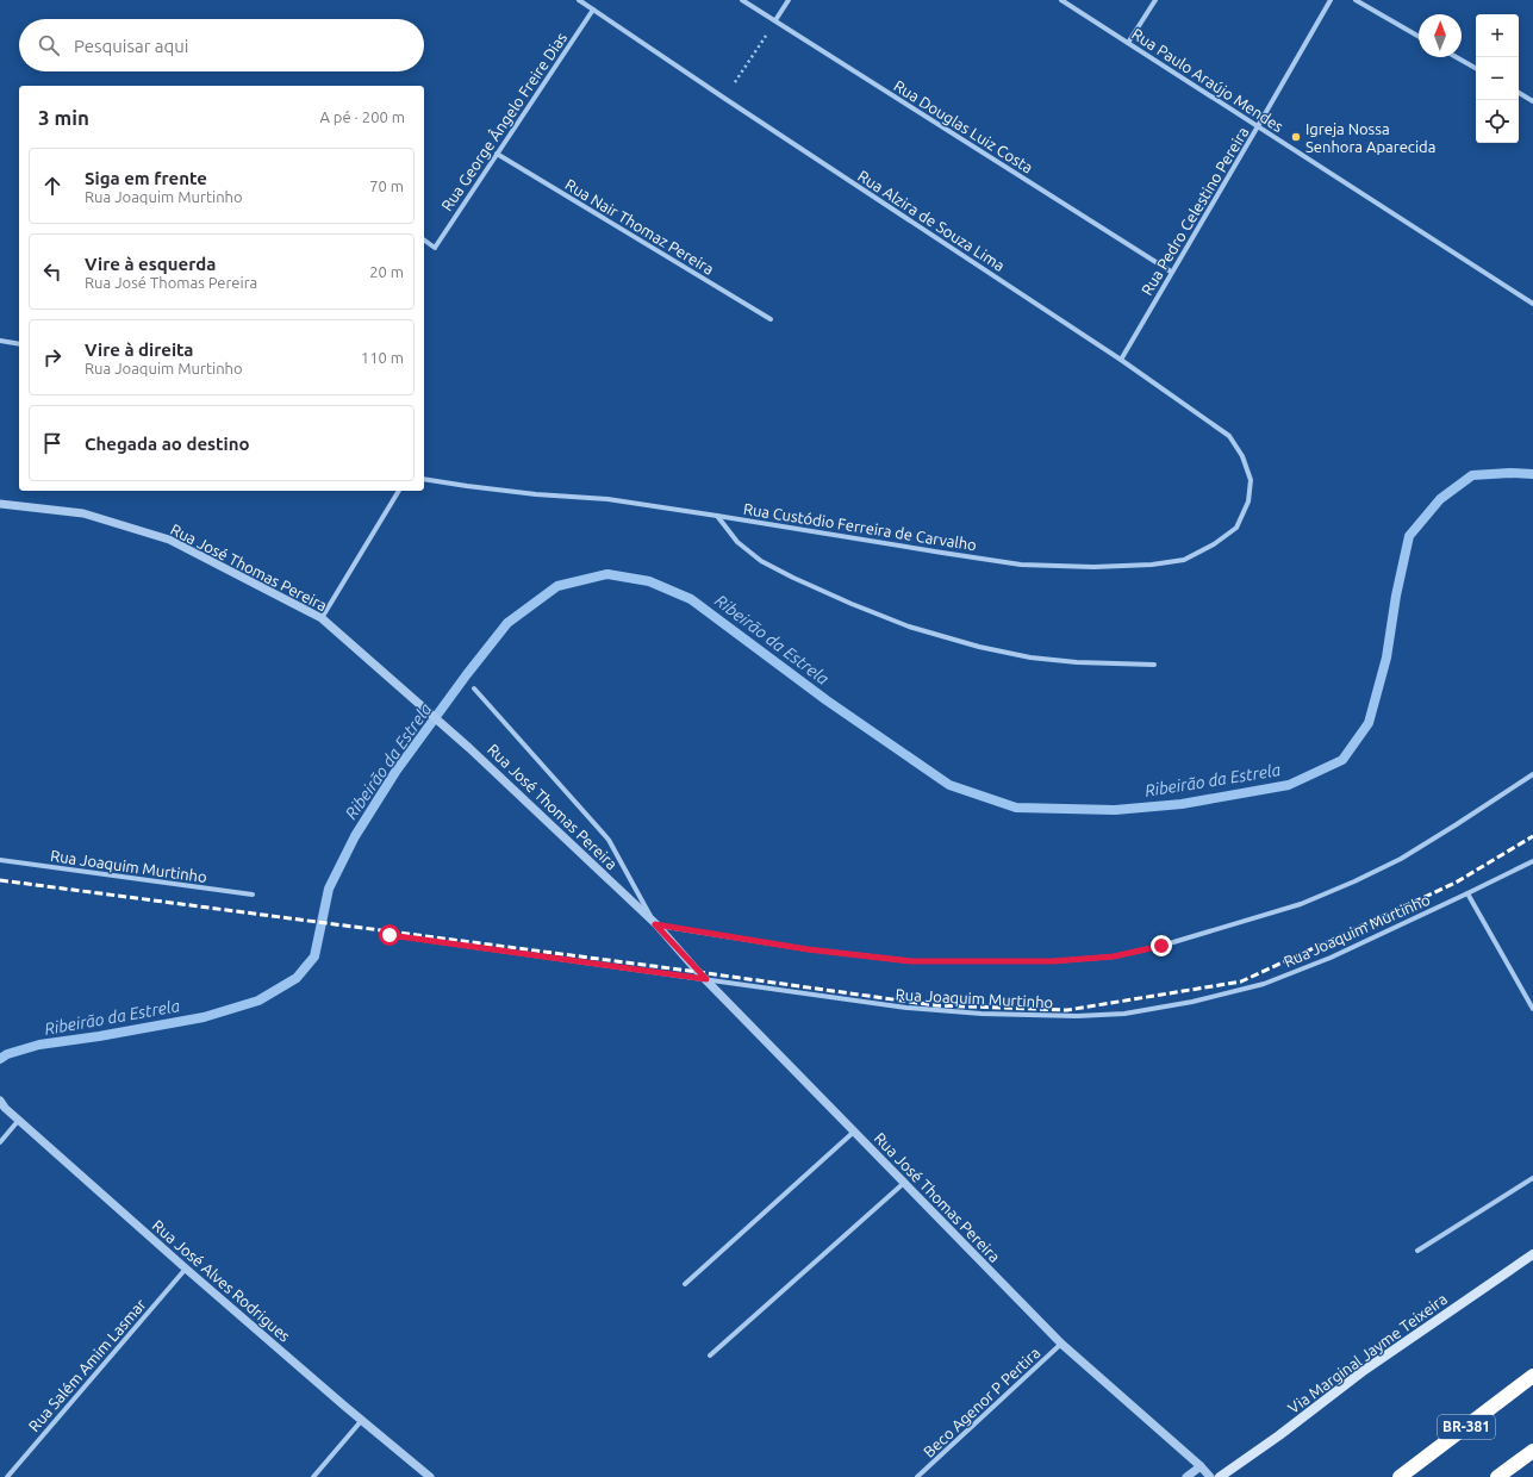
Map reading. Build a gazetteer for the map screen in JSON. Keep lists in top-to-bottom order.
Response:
{
  "streets": {
    "highway": ["BR-381"],
    "main road": ["Via Marginal Jayme Teixeira"],
    "street": [
      "Rua Paulo Araújo Mendes",
      "Rua George Ângelo Freire Dias",
      "Rua Douglas Luiz Costa",
      "Rua Pedro Celestino Pereira",
      "Rua Alzira de Souza Lima",
      "Rua Nair Thomaz Pereira",
      "Rua Custódio Ferreira de Carvalho",
      "Rua José Thomas Pereira",
      "Rua Joaquim Murtinho",
      "Rua José Alves Rodrigues",
      "Rua Salém Amim Lasmar",
      "Beco Agenor P Pertira"
    ]
  },
  "crossings": [
    ["Rua Paulo Araújo Mendes", "Rua Pedro Celestino Pereira"],
    ["Rua George Ângelo Freire Dias", "Rua Alzira de Souza Lima"],
    ["Rua George Ângelo Freire Dias", "Rua Nair Thomaz Pereira"],
    ["Rua Douglas Luiz Costa", "Rua Pedro Celestino Pereira"],
    ["Rua Pedro Celestino Pereira", "Rua Alzira de Souza Lima"],
    ["Rua Alzira de Souza Lima", "Rua Custódio Ferreira de Carvalho"],
    ["Rua José Thomas Pereira", "Rua Joaquim Murtinho"],
    ["Rua José Thomas Pereira", "Beco Agenor P Pertira"],
    ["Rua José Alves Rodrigues", "Rua Salém Amim Lasmar"]
  ],
  "water": ["Ribeirão da Estrela"],
  "places": ["Igreja Nossa Senhora Aparecida"],
  "north": "top",
  "page": {
    "map_buttons": ["+", "−"],
    "search": "Pesquisar aqui",
    "heading": ["3 min", "A pé · 200 m"],
    "list": [
      ["Siga em frente", "Rua Joaquim Murtinho", "70 m"],
      ["Vire à esquerda", "Rua José Thomas Pereira", "20 m"],
      ["Vire à direita", "Rua Joaquim Murtinho", "110 m"],
      "Chegada ao destino"
    ]
  }
}
